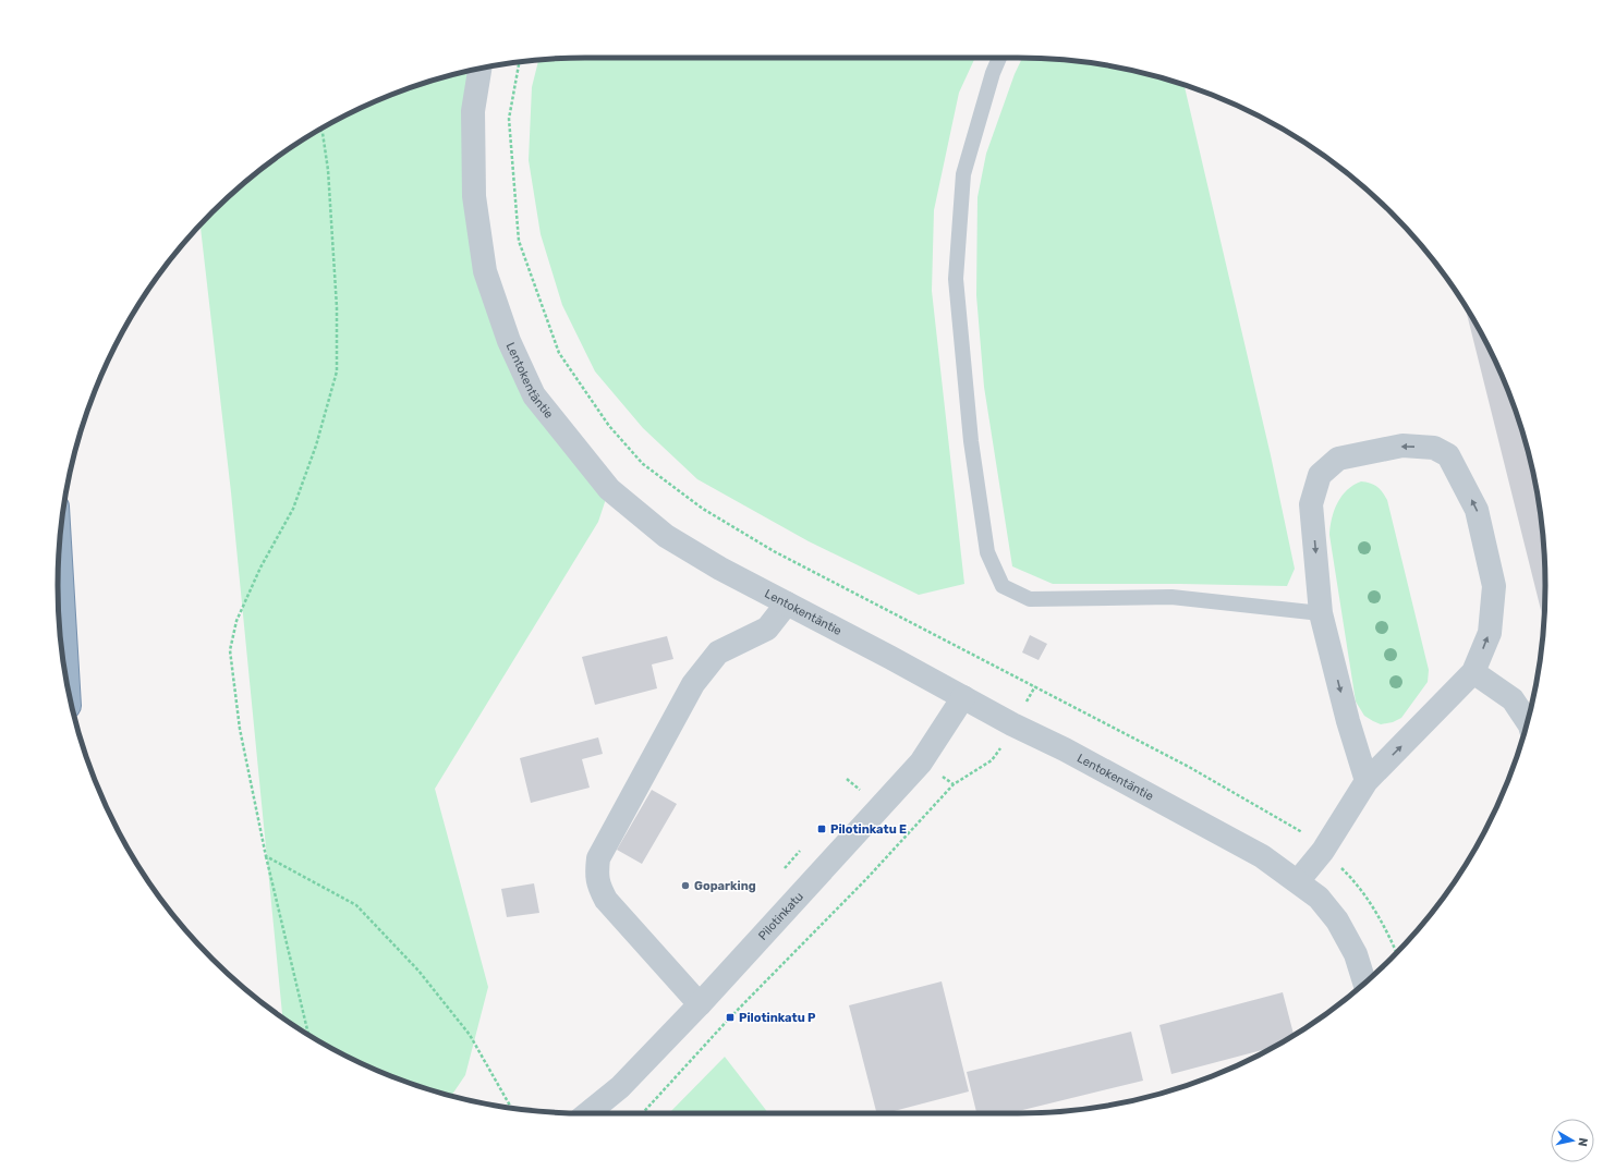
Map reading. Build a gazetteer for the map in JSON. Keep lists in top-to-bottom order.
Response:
{
  "streets": {
    "street": ["Lentokentäntie", "Pilotinkatu"]
  },
  "crossings": [
    ["Lentokentäntie", "Pilotinkatu"]
  ],
  "places": {
    "transit": ["Pilotinkatu E", "Pilotinkatu P"],
    "other": ["Goparking"]
  },
  "north": "right"
}
